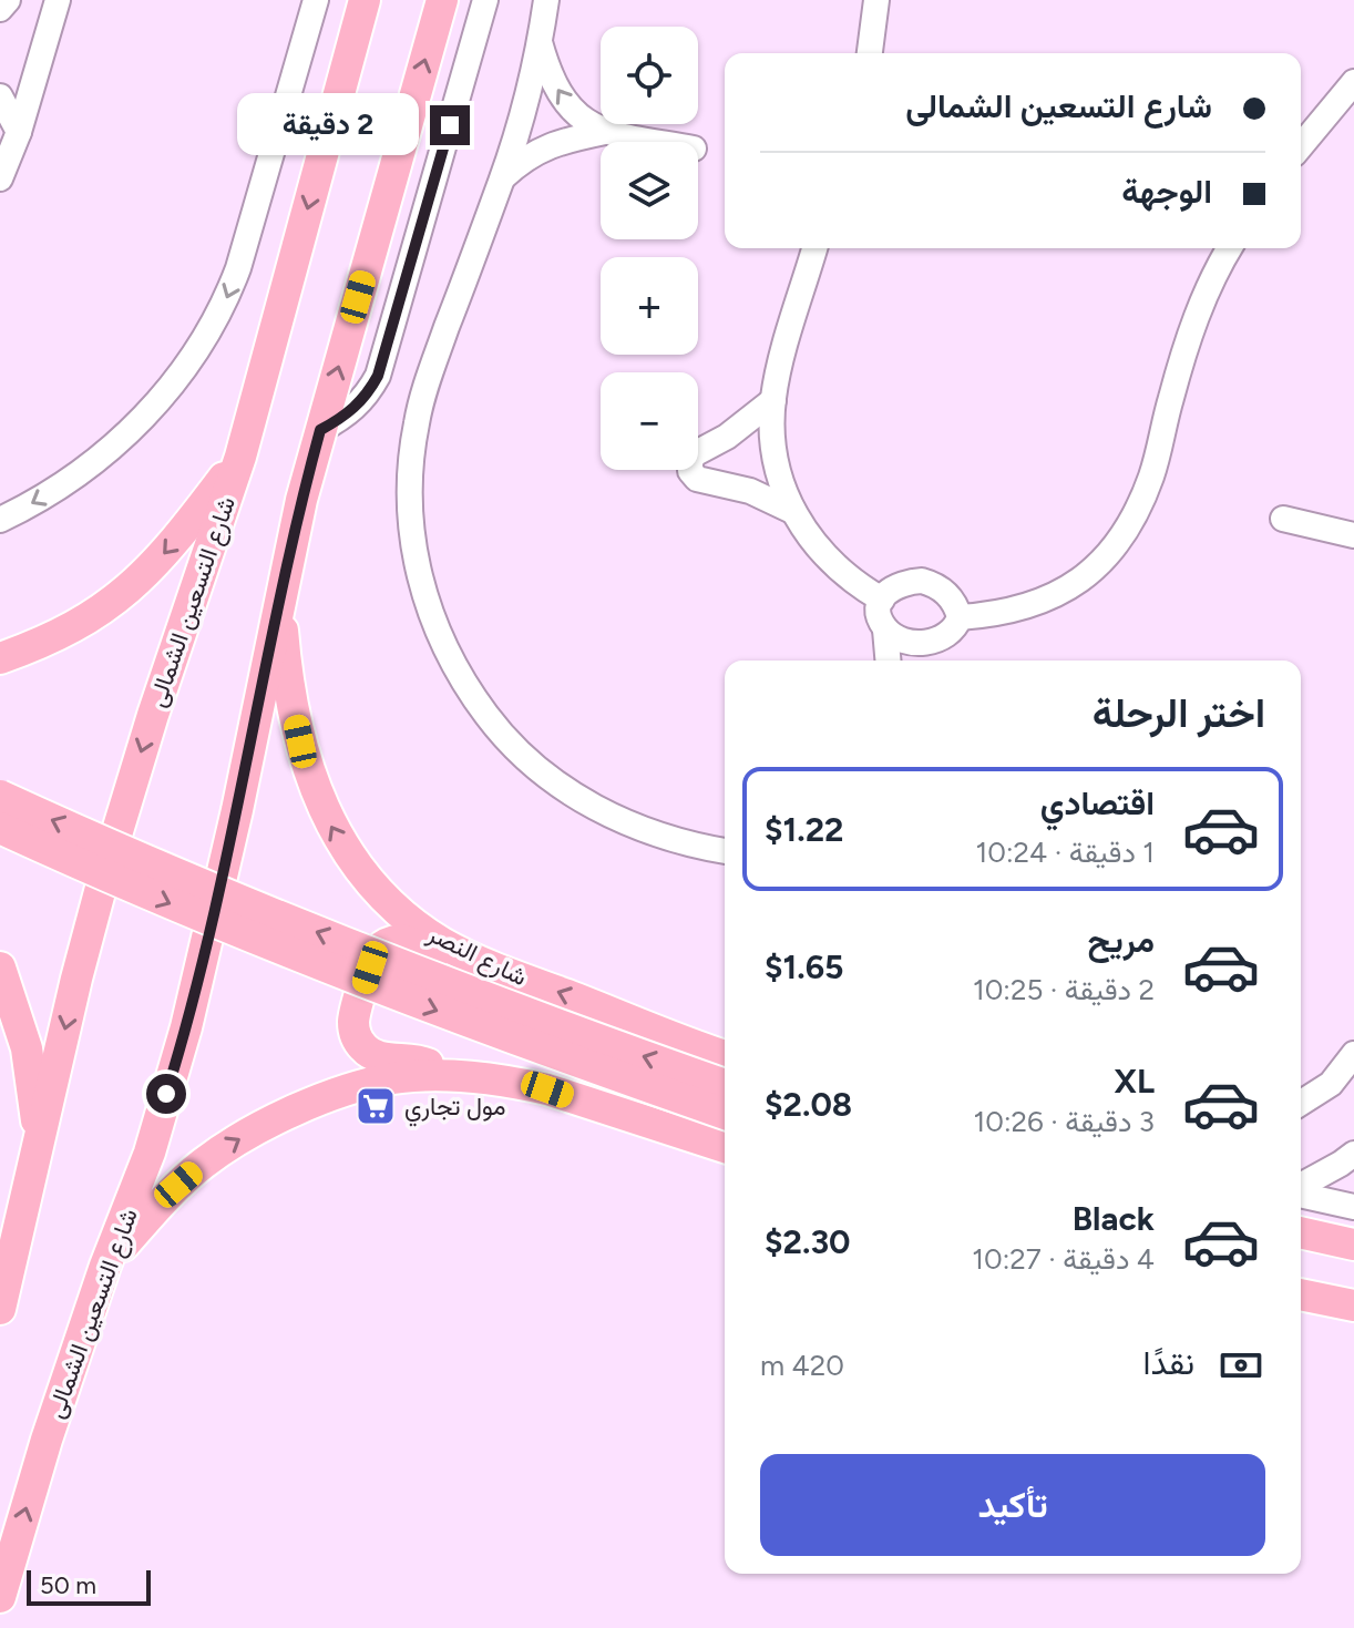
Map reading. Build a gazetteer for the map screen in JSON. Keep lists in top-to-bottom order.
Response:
{
  "streets": {
    "main road": ["شارع التسعين الشمالى", "شارع النصر"]
  },
  "crossings": [
    ["شارع التسعين الشمالى", "شارع النصر"]
  ],
  "places": {
    "supermarket": ["مول تجاري"]
  },
  "scale_bar": "50 m",
  "page": {
    "map_buttons": ["+", "−"],
    "banner": ["شارع التسعين الشمالى", "الوجهة"],
    "bubble": "2 دقيقة",
    "heading": "اختر الرحلة",
    "list": [
      {
        "name": "اقتصادي",
        "note": "1 دقيقة · 10:24",
        "value": "$1.22"
      },
      {
        "name": "مريح",
        "note": "2 دقيقة · 10:25",
        "value": "$1.65"
      },
      {
        "name": "XL",
        "note": "3 دقيقة · 10:26",
        "value": "$2.08"
      },
      {
        "name": "Black",
        "note": "4 دقيقة · 10:27",
        "value": "$2.30"
      }
    ],
    "pay": ["نقدًا", "420 m"],
    "buttons": "تأكيد",
    "scale": "50 m"
  }
}
